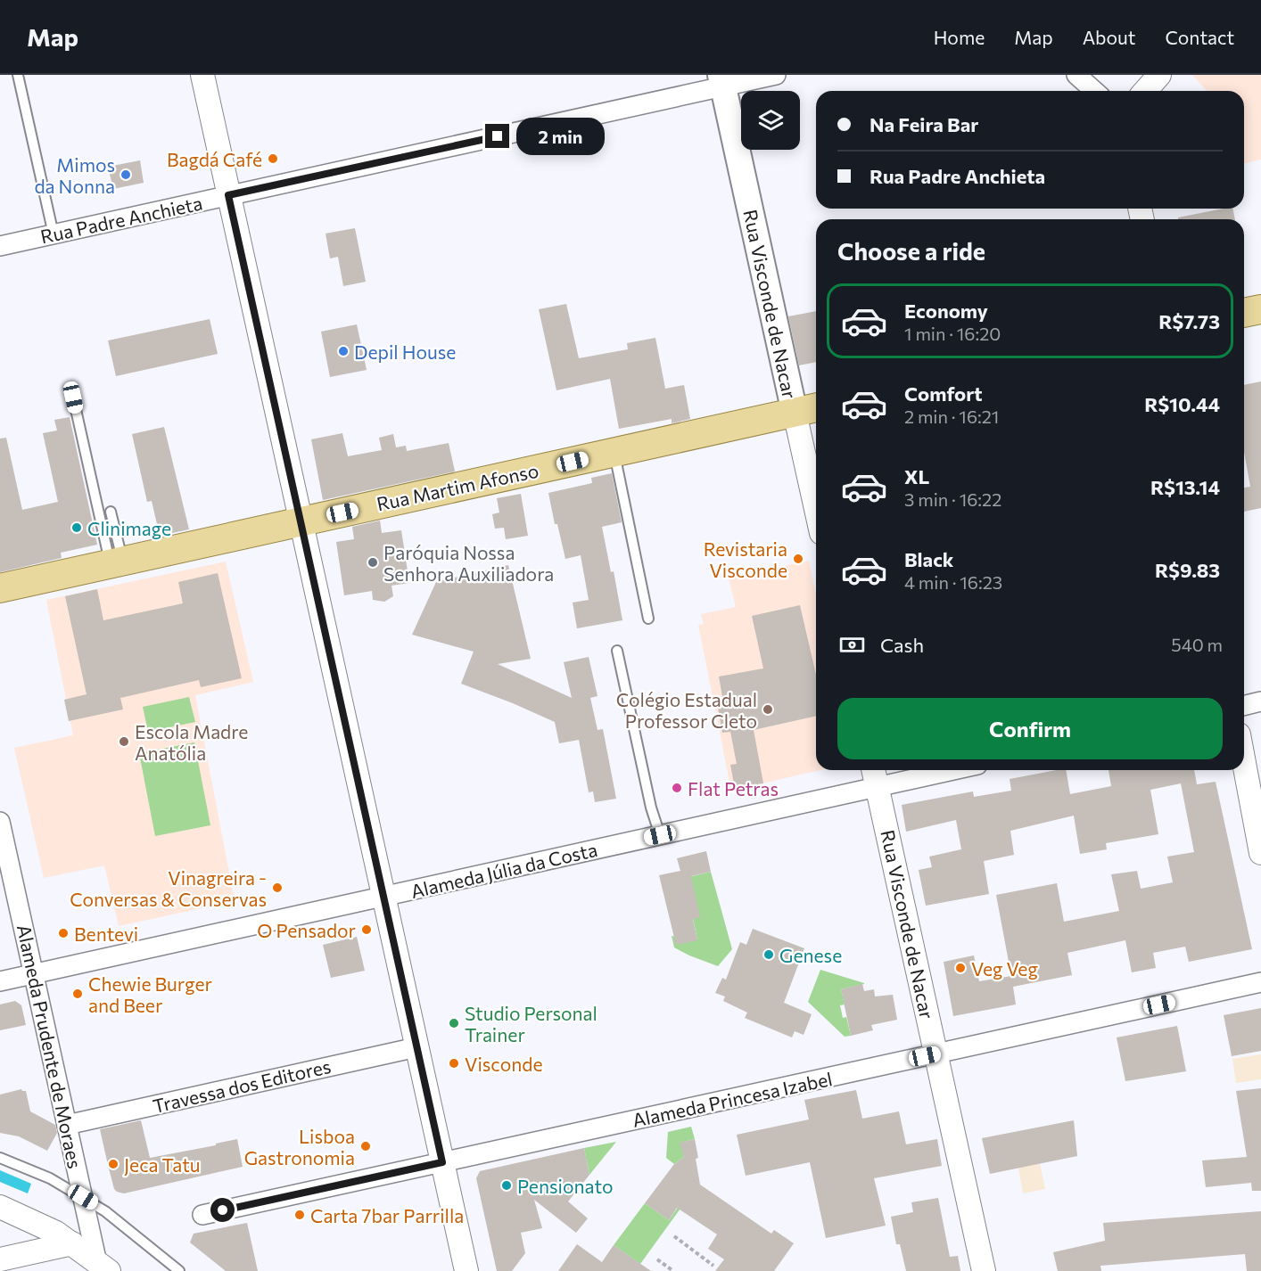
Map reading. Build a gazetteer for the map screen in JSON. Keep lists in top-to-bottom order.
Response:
{
  "streets": {
    "main road": ["Rua Visconde de Nacar", "Rua Martim Afonso"],
    "street": [
      "Rua Padre Anchieta",
      "Alameda Júlia da Costa",
      "Alameda Prudente de Moraes",
      "Travessa dos Editores",
      "Alameda Princesa Izabel"
    ]
  },
  "crossings": [
    ["Rua Padre Anchieta", "Rua Visconde de Nacar"],
    ["Rua Visconde de Nacar", "Rua Martim Afonso"],
    ["Rua Visconde de Nacar", "Alameda Júlia da Costa"],
    ["Rua Visconde de Nacar", "Alameda Princesa Izabel"],
    ["Alameda Júlia da Costa", "Alameda Prudente de Moraes"],
    ["Alameda Prudente de Moraes", "Travessa dos Editores"]
  ],
  "places": [
    "Bagdá Café",
    "Mimos da Nonna",
    "Depil House",
    "Clinimage",
    "Revistaria Visconde",
    "Paróquia Nossa Senhora Auxiliadora",
    "Colégio Estadual Professor Cleto",
    "Escola Madre Anatólia",
    "Flat Petras",
    "Vinagreira - Conversas & Conservas",
    "O Pensador",
    "Bentevi",
    "Genese",
    "Veg Veg",
    "Chewie Burger and Beer",
    "Studio Personal Trainer",
    "Visconde",
    "Lisboa Gastronomia",
    "Jeca Tatu",
    "Pensionato",
    "Carta 7bar Parrilla"
  ],
  "page": {
    "header": "Map",
    "nav": [
      "Home",
      "Map",
      "About",
      "Contact"
    ],
    "banner": ["Na Feira Bar", "Rua Padre Anchieta"],
    "bubble": "2 min",
    "heading": "Choose a ride",
    "list": [
      {
        "name": "Economy",
        "note": "1 min · 16:20",
        "value": "R$7.73"
      },
      {
        "name": "Comfort",
        "note": "2 min · 16:21",
        "value": "R$10.44"
      },
      {
        "name": "XL",
        "note": "3 min · 16:22",
        "value": "R$13.14"
      },
      {
        "name": "Black",
        "note": "4 min · 16:23",
        "value": "R$9.83"
      }
    ],
    "pay": ["Cash", "540 m"],
    "buttons": "Confirm"
  }
}
